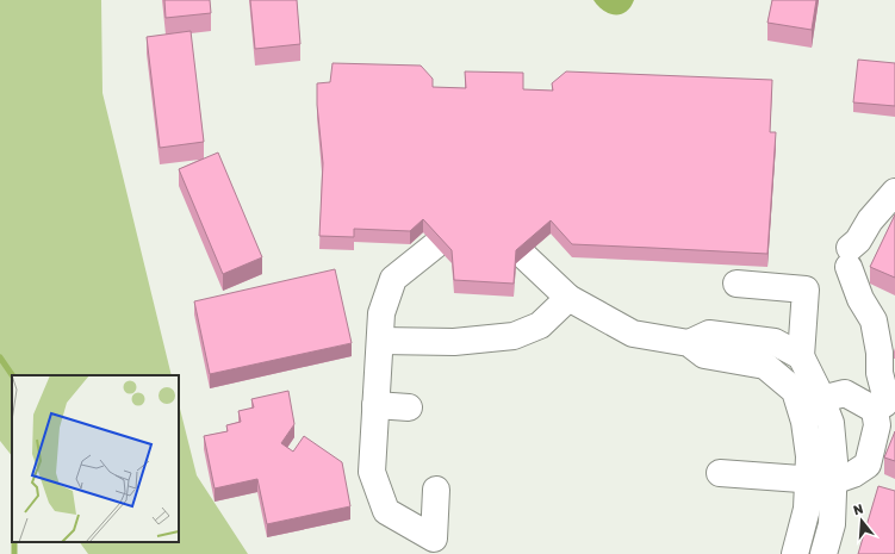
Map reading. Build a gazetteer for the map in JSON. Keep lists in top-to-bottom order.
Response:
{
  "north": "top"
}
